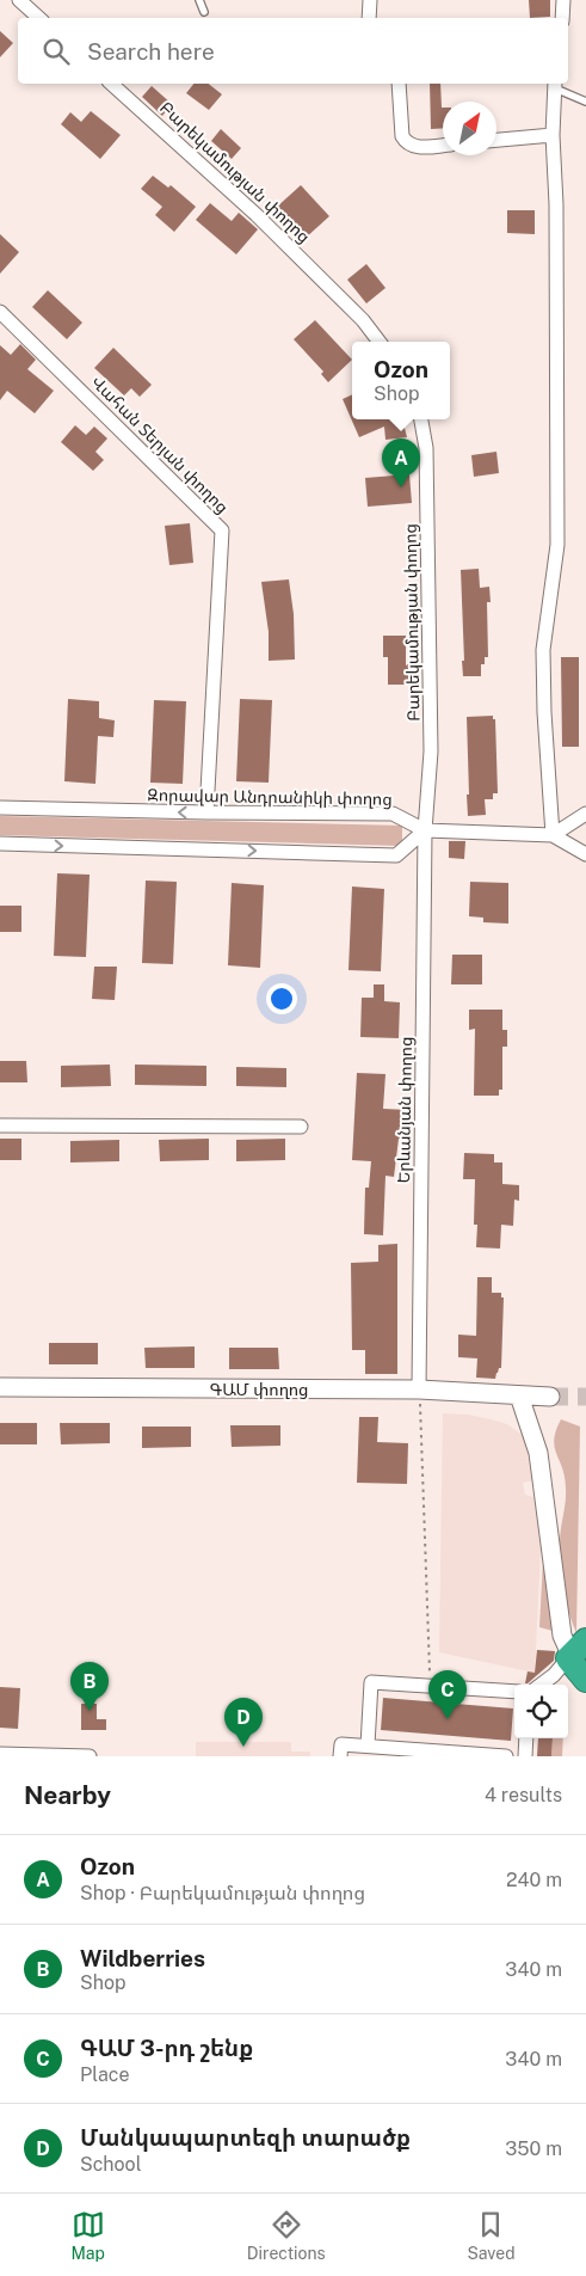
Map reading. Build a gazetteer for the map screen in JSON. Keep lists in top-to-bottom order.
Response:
{
  "streets": {
    "street": [
      "Բարեկամության փողոց",
      "Վահան Տերյան փողոց",
      "Զորավար Անդրանիկի փողոց",
      "Երևանյան փողոց",
      "ԳԱՄ փողոց"
    ]
  },
  "crossings": [
    ["Բարեկամության փողոց", "Զորավար Անդրանիկի փողոց"],
    ["Բարեկամության փողոց", "Երևանյան փողոց"],
    ["Վահան Տերյան փողոց", "Զորավար Անդրանիկի փողոց"],
    ["Զորավար Անդրանիկի փողոց", "Երևանյան փողոց"],
    ["Երևանյան փողոց", "ԳԱՄ փողոց"]
  ],
  "north": "top right",
  "page": {
    "search": "Search here",
    "popup": ["Ozon", "Shop"],
    "pins": [
      "A",
      "B",
      "C",
      "D"
    ],
    "heading": ["Nearby", "4 results"],
    "list": [
      {
        "mark": "A",
        "name": "Ozon",
        "note": "Shop · Բարեկամության փողոց",
        "value": "240 m"
      },
      {
        "mark": "B",
        "name": "Wildberries",
        "note": "Shop",
        "value": "340 m"
      },
      {
        "mark": "C",
        "name": "ԳԱՄ 3-րդ շենք",
        "note": "Place",
        "value": "340 m"
      },
      {
        "mark": "D",
        "name": "Մանկապարտեզի տարածք",
        "note": "School",
        "value": "350 m"
      }
    ],
    "nav": ["Map", "Directions", "Saved"]
  }
}
